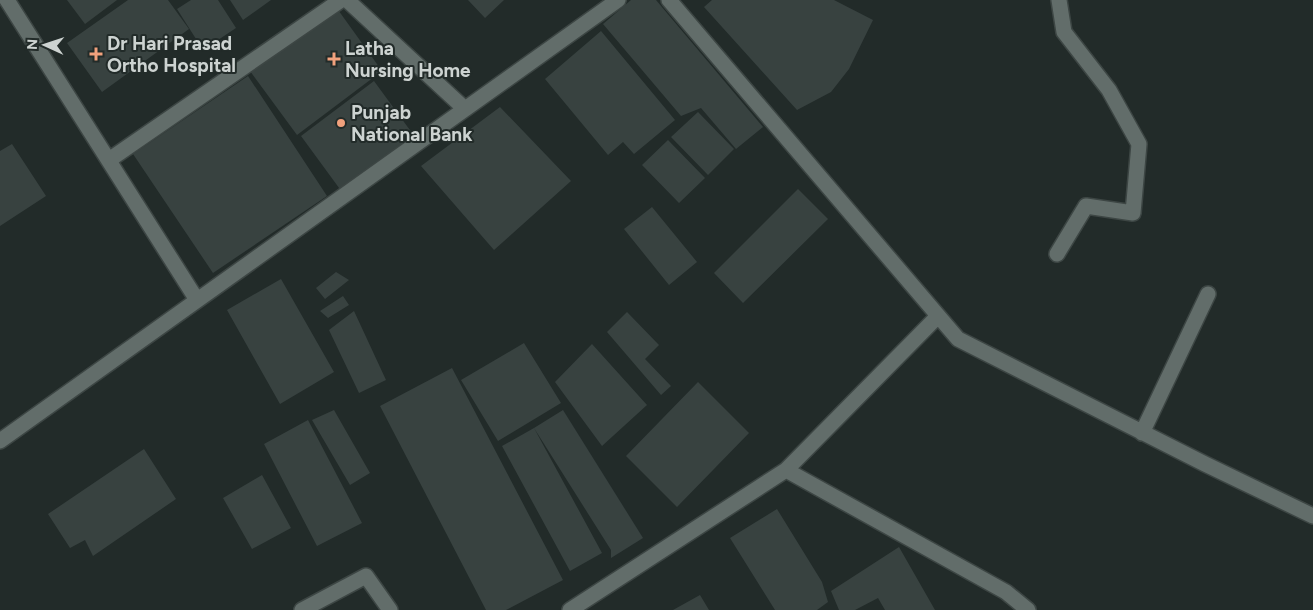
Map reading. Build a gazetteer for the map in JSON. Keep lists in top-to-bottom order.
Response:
{
  "places": {
    "health": ["Dr Hari Prasad Ortho Hospital", "Latha Nursing Home"],
    "other": ["Punjab National Bank"]
  },
  "north": "left"
}
